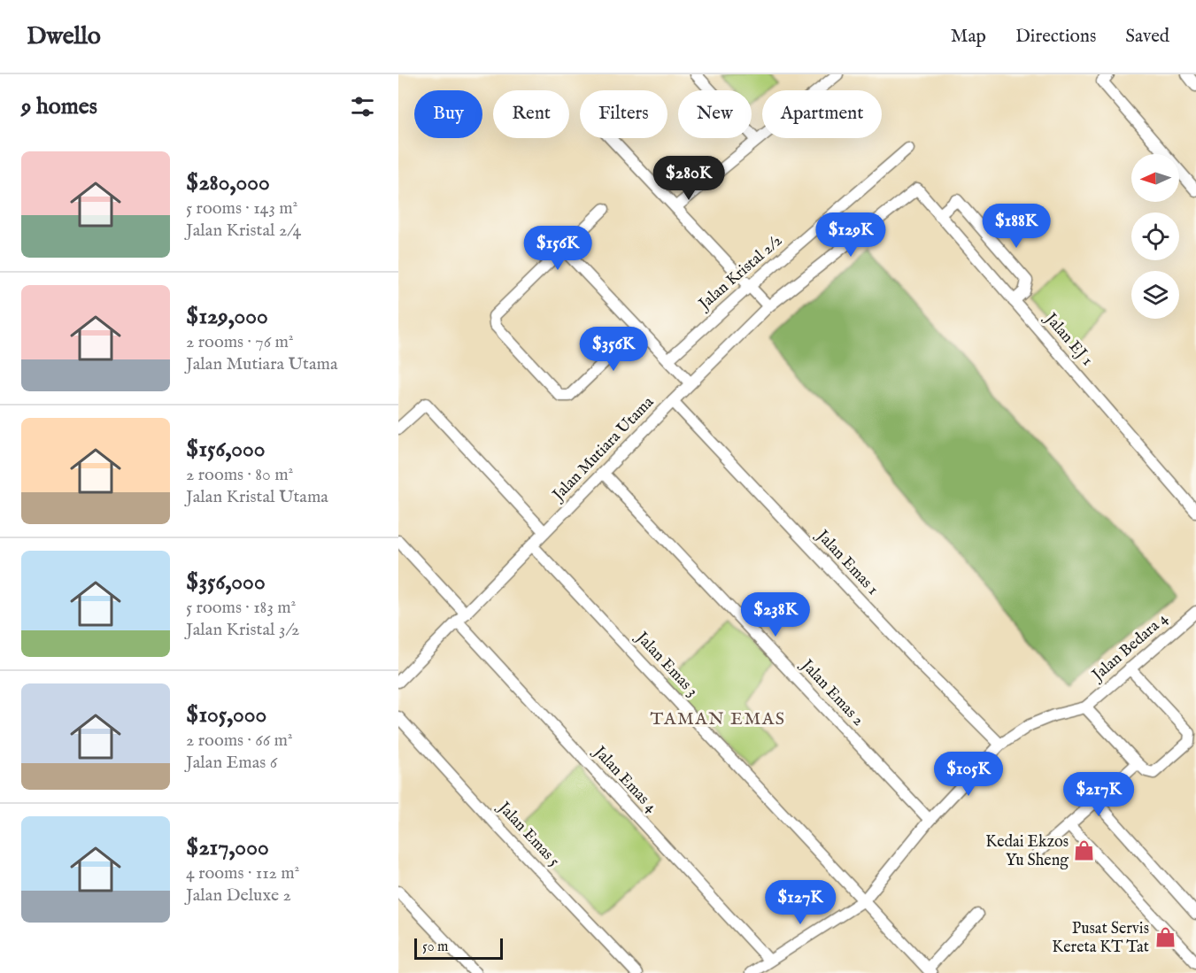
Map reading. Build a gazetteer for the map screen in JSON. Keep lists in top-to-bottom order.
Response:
{
  "streets": {
    "street": [
      "Jalan Kristal 2/2",
      "Jalan EJ 1",
      "Jalan Mutiara Utama",
      "Jalan Emas 1",
      "Jalan Bedara 4",
      "Jalan Emas 3",
      "Jalan Emas 2",
      "Jalan Emas 4",
      "Jalan Emas 5"
    ]
  },
  "crossings": [
    ["Jalan EJ 1", "Jalan Mutiara Utama"],
    ["Jalan Mutiara Utama", "Jalan Emas 1"],
    ["Jalan Mutiara Utama", "Jalan Emas 3"],
    ["Jalan Mutiara Utama", "Jalan Emas 2"],
    ["Jalan Mutiara Utama", "Jalan Emas 4"]
  ],
  "districts": ["TAMAN EMAS"],
  "places": {
    "shop": ["Kedai Ekzos Yu Sheng", "Pusat Servis Kereta KT Tat"]
  },
  "scale_bar": "50 m",
  "north": "left",
  "page": {
    "header": "Dwello",
    "nav": ["Map", "Directions", "Saved"],
    "heading": "9 homes",
    "chip": [
      "Buy",
      "Rent",
      "Filters",
      "New",
      "Apartment"
    ],
    "list": [
      {
        "name": "$280,000",
        "note": "5 rooms · 143 m² · Jalan Kristal 2/4"
      },
      {
        "name": "$129,000",
        "note": "2 rooms · 76 m² · Jalan Mutiara Utama"
      },
      {
        "name": "$156,000",
        "note": "2 rooms · 80 m² · Jalan Kristal Utama"
      },
      {
        "name": "$356,000",
        "note": "5 rooms · 183 m² · Jalan Kristal 3/2"
      },
      {
        "name": "$105,000",
        "note": "2 rooms · 66 m² · Jalan Emas 6"
      },
      {
        "name": "$217,000",
        "note": "4 rooms · 112 m² · Jalan Deluxe 2"
      }
    ],
    "price": [
      "$280K",
      "$188K",
      "$129K",
      "$156K",
      "$356K",
      "$238K",
      "$105K",
      "$217K",
      "$127K"
    ],
    "scale": "50 m"
  }
}
